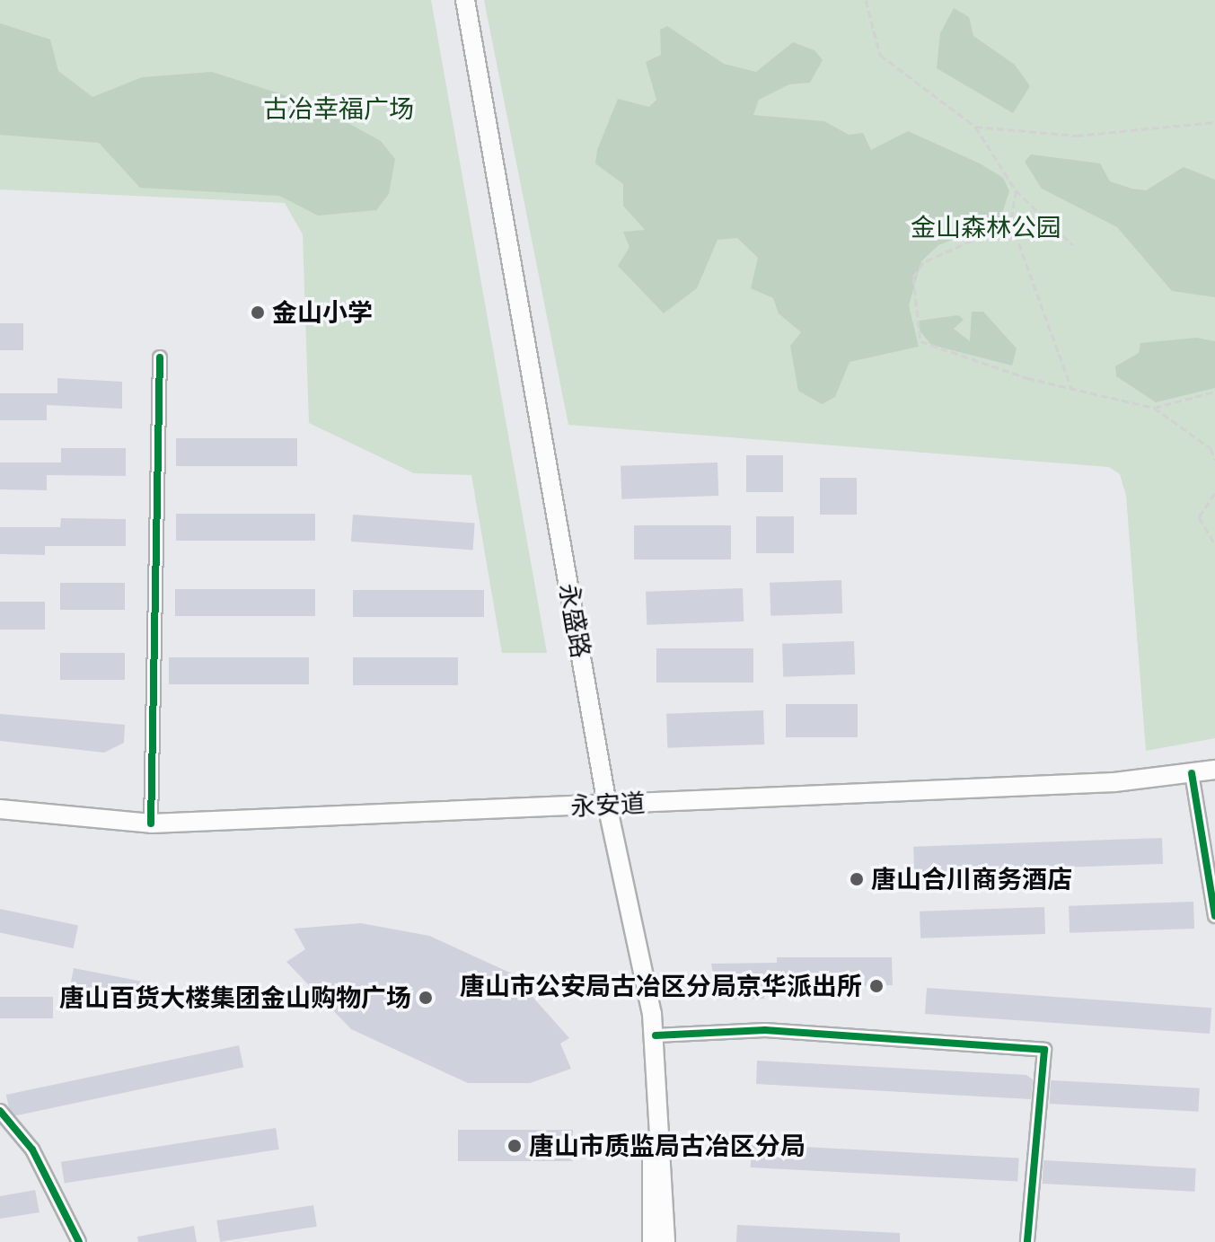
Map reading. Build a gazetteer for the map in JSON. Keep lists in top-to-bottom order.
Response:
{
  "streets": {
    "main road": ["永盛路", "永安道"]
  },
  "crossings": [
    ["永盛路", "永安道"]
  ],
  "parks": ["古冶幸福广场", "金山森林公园"],
  "places": [
    "金山小学",
    "唐山合川商务酒店",
    "唐山市公安局古冶区分局京华派出所",
    "唐山百货大楼集团金山购物广场",
    "唐山市质监局古冶区分局"
  ]
}
